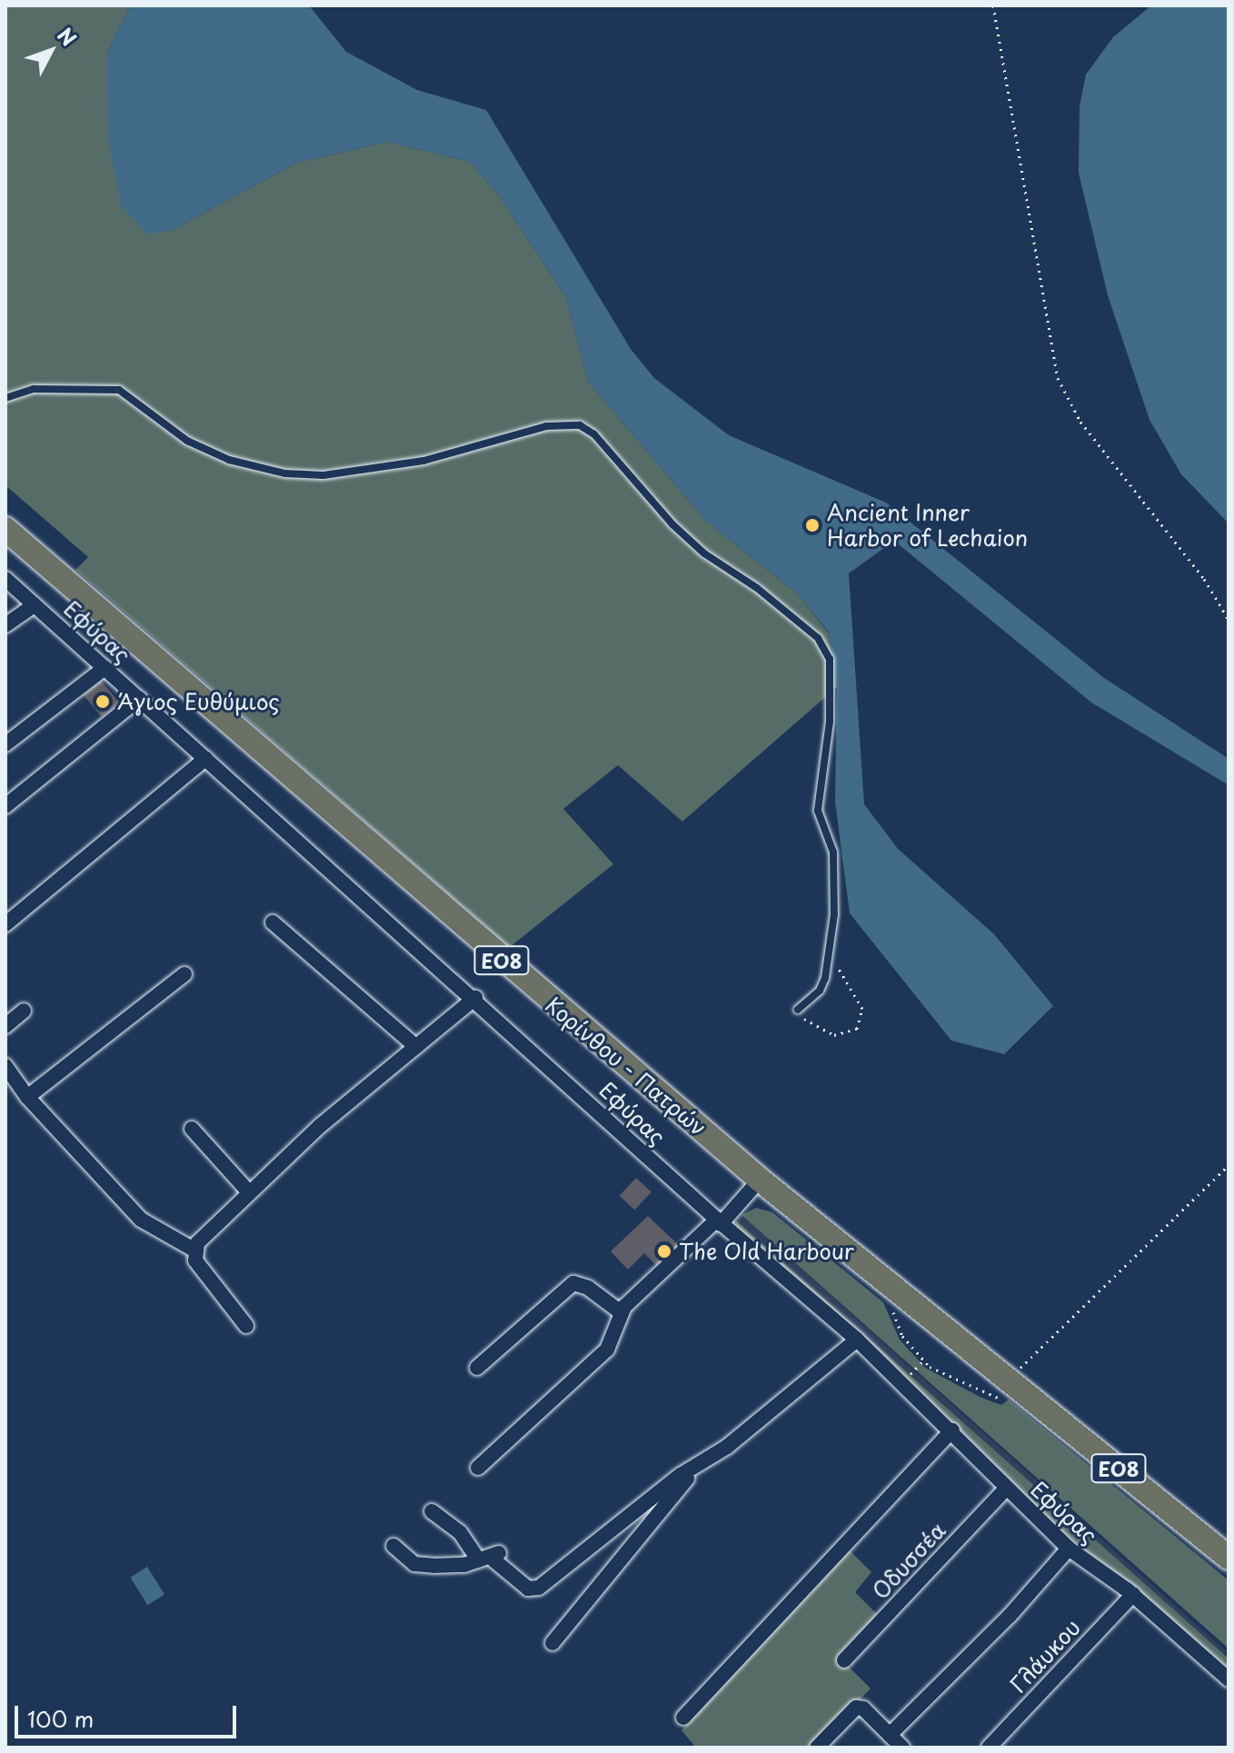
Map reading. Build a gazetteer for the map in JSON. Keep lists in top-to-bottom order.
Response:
{
  "streets": {
    "main road": ["ΕΟ8", "Κορίνθου - Πατρών"],
    "street": ["Εφύρας", "Οδυσσέα", "Γλάυκου"]
  },
  "crossings": [
    ["Εφύρας", "Οδυσσέα"],
    ["Εφύρας", "Γλάυκου"]
  ],
  "places": ["Ancient Inner Harbor of Lechaion", "Άγιος Ευθύμιος", "The Old Harbour"],
  "scale_bar": "100 m",
  "north": "top right"
}
